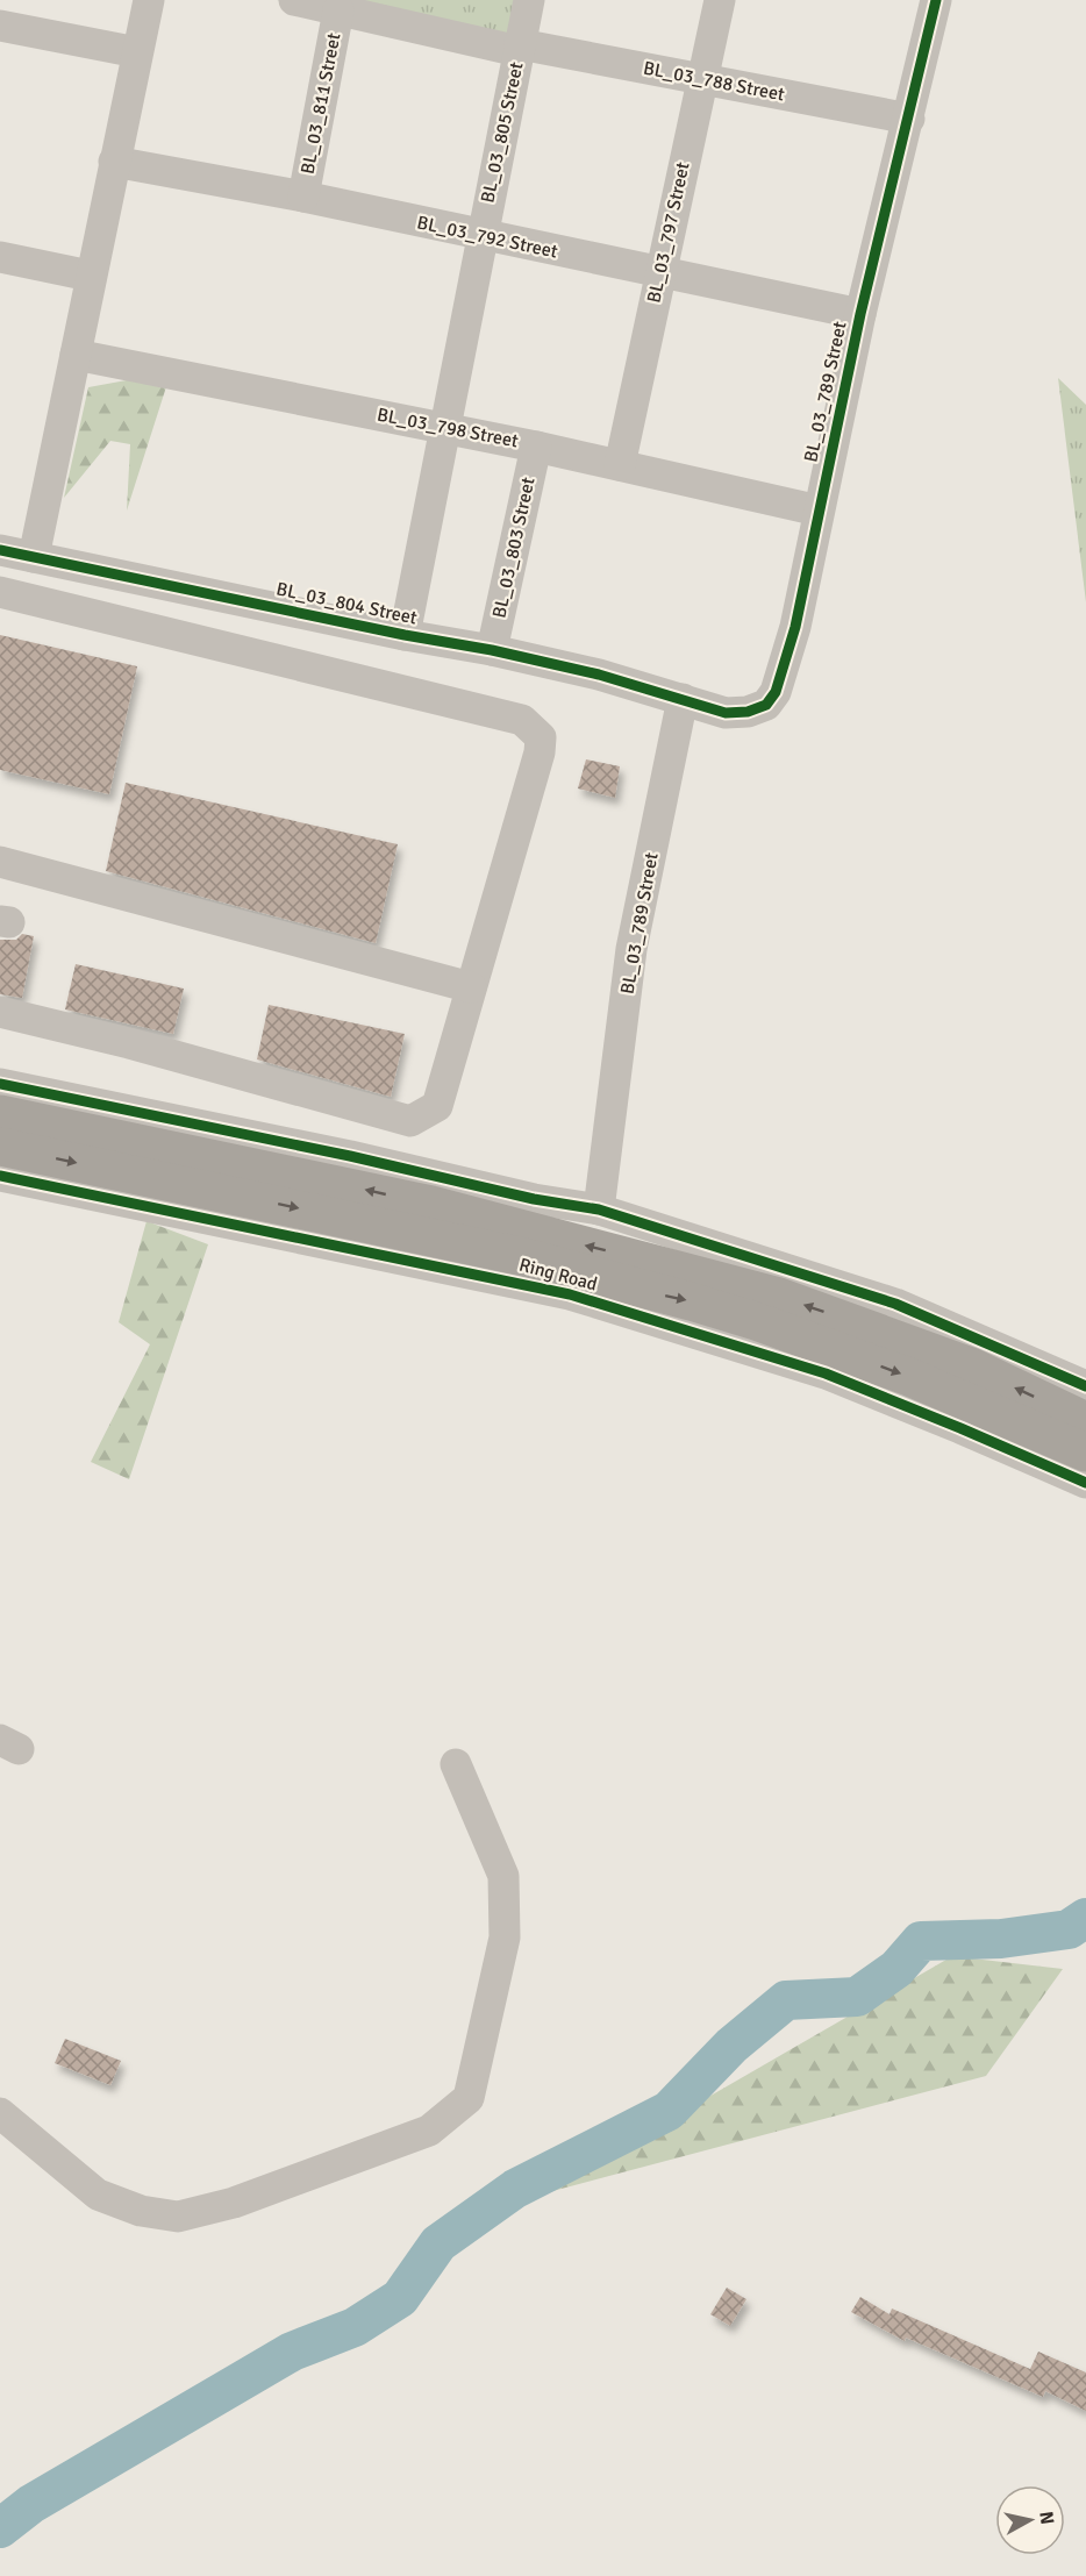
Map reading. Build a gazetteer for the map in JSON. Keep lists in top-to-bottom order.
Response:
{
  "streets": {
    "highway": ["Ring Road"],
    "street": [
      "BL_03_788 Street",
      "BL_03_811 Street",
      "BL_03_805 Street",
      "BL_03_797 Street",
      "BL_03_792 Street",
      "BL_03_789 Street",
      "BL_03_798 Street",
      "BL_03_803 Street",
      "BL_03_804 Street"
    ]
  },
  "crossings": [
    ["BL_03_788 Street", "BL_03_811 Street"],
    ["BL_03_788 Street", "BL_03_805 Street"],
    ["BL_03_788 Street", "BL_03_797 Street"],
    ["BL_03_788 Street", "BL_03_789 Street"],
    ["BL_03_811 Street", "BL_03_792 Street"],
    ["BL_03_805 Street", "BL_03_792 Street"],
    ["BL_03_805 Street", "BL_03_798 Street"],
    ["BL_03_805 Street", "BL_03_804 Street"],
    ["BL_03_797 Street", "BL_03_792 Street"],
    ["BL_03_797 Street", "BL_03_798 Street"],
    ["BL_03_792 Street", "BL_03_789 Street"],
    ["BL_03_789 Street", "BL_03_798 Street"],
    ["BL_03_789 Street", "BL_03_804 Street"],
    ["BL_03_798 Street", "BL_03_803 Street"],
    ["BL_03_803 Street", "BL_03_804 Street"]
  ],
  "north": "right"
}
